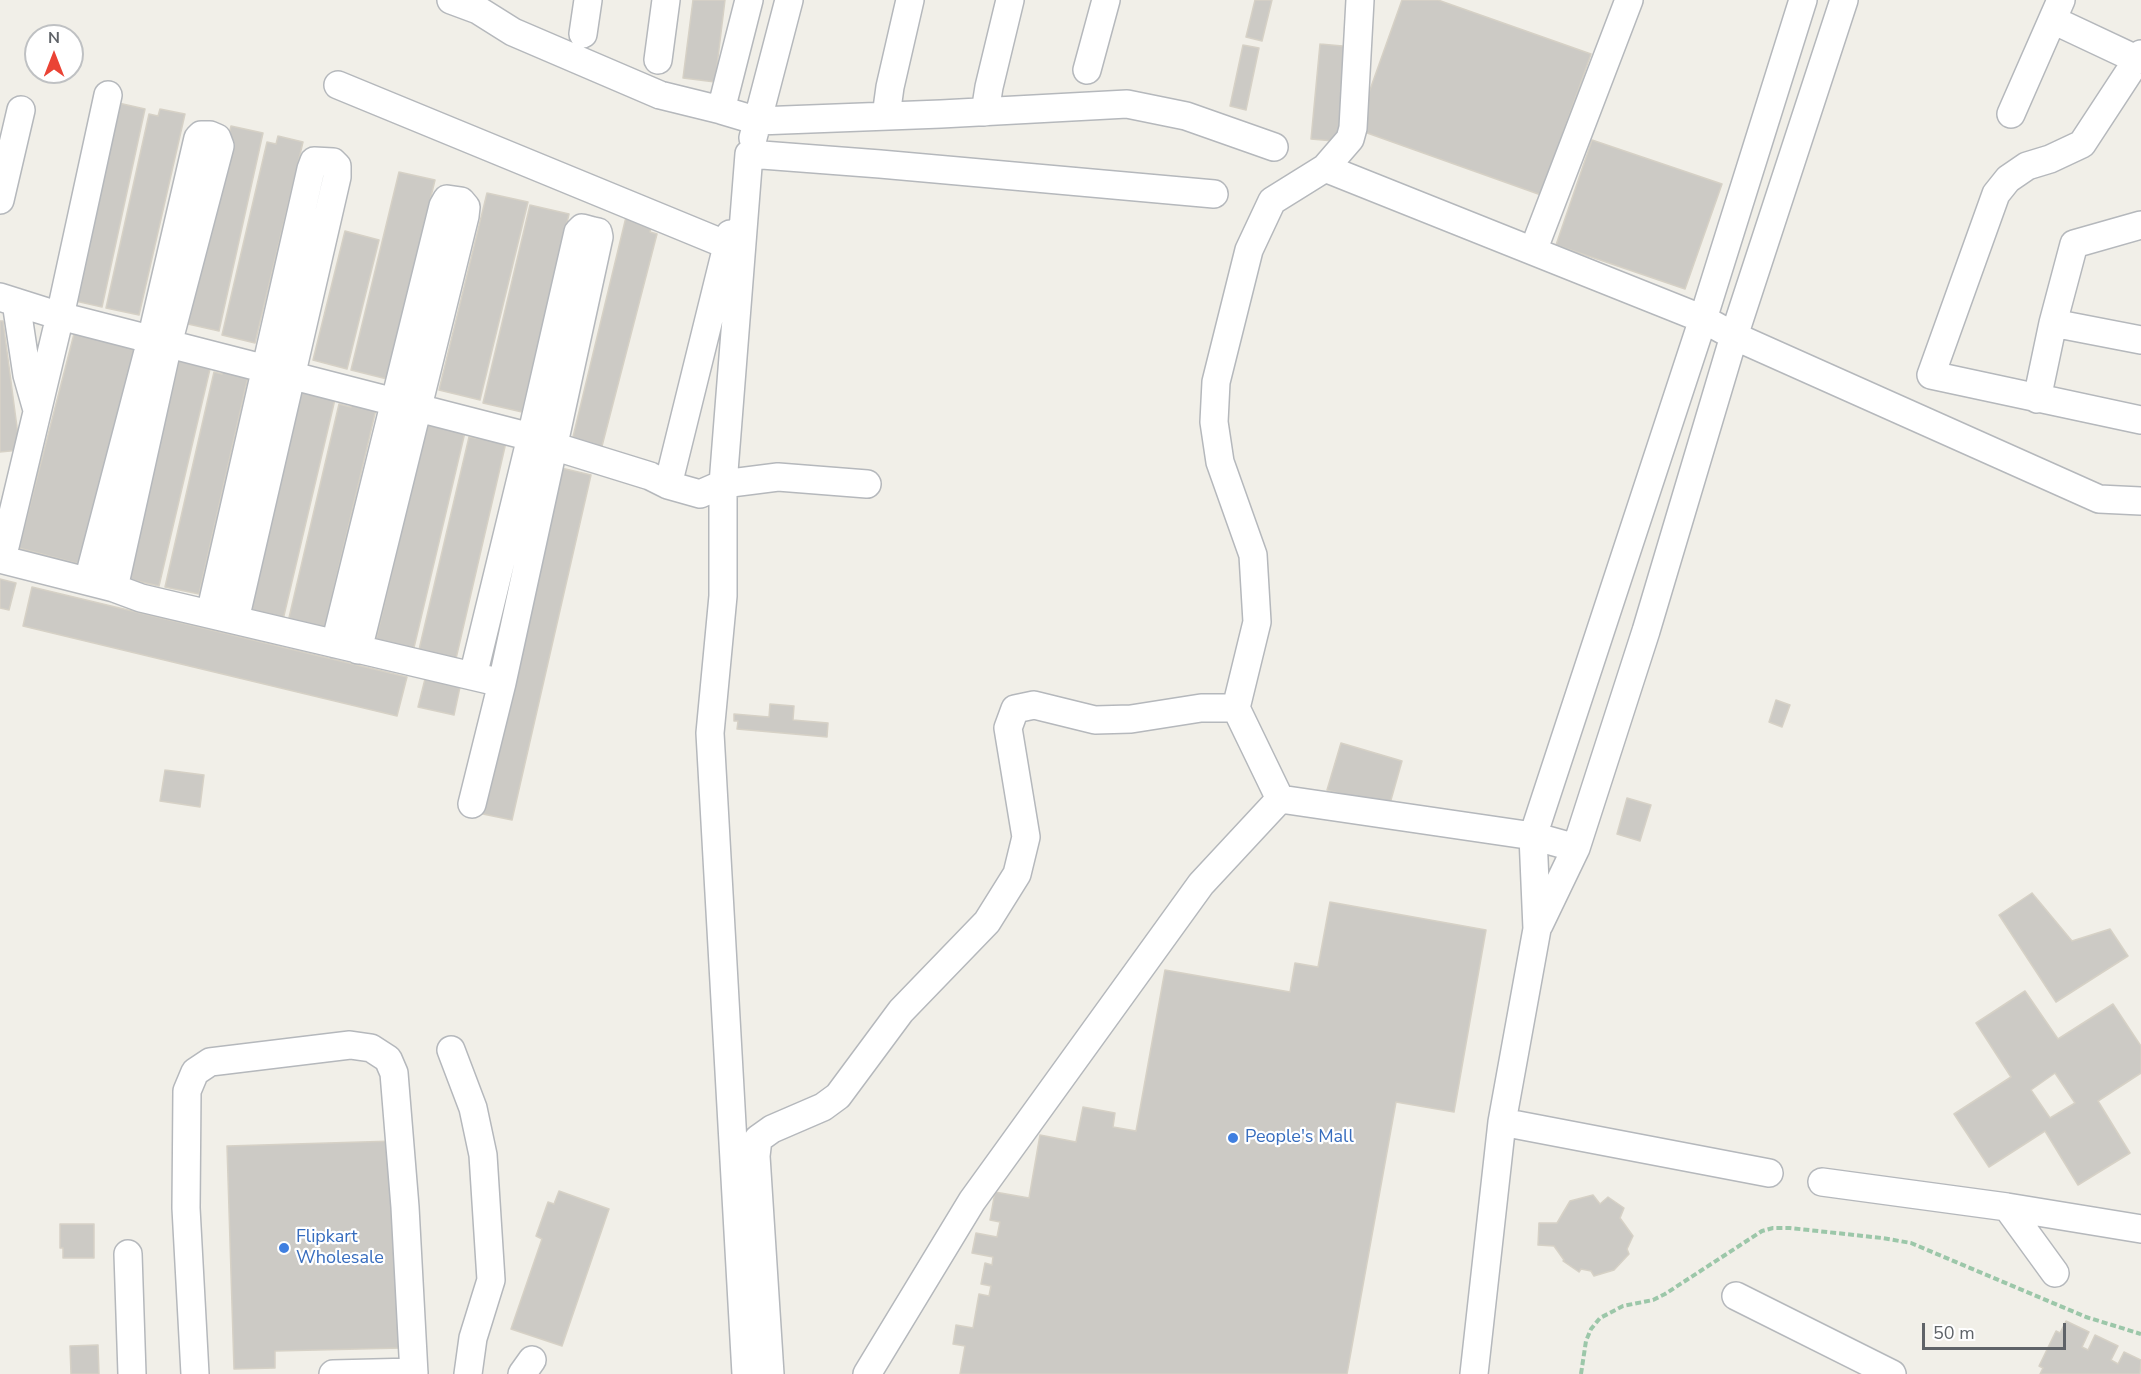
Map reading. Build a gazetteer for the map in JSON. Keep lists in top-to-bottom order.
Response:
{
  "places": ["People's Mall", "Flipkart Wholesale"],
  "scale_bar": "50 m",
  "north": "top"
}
